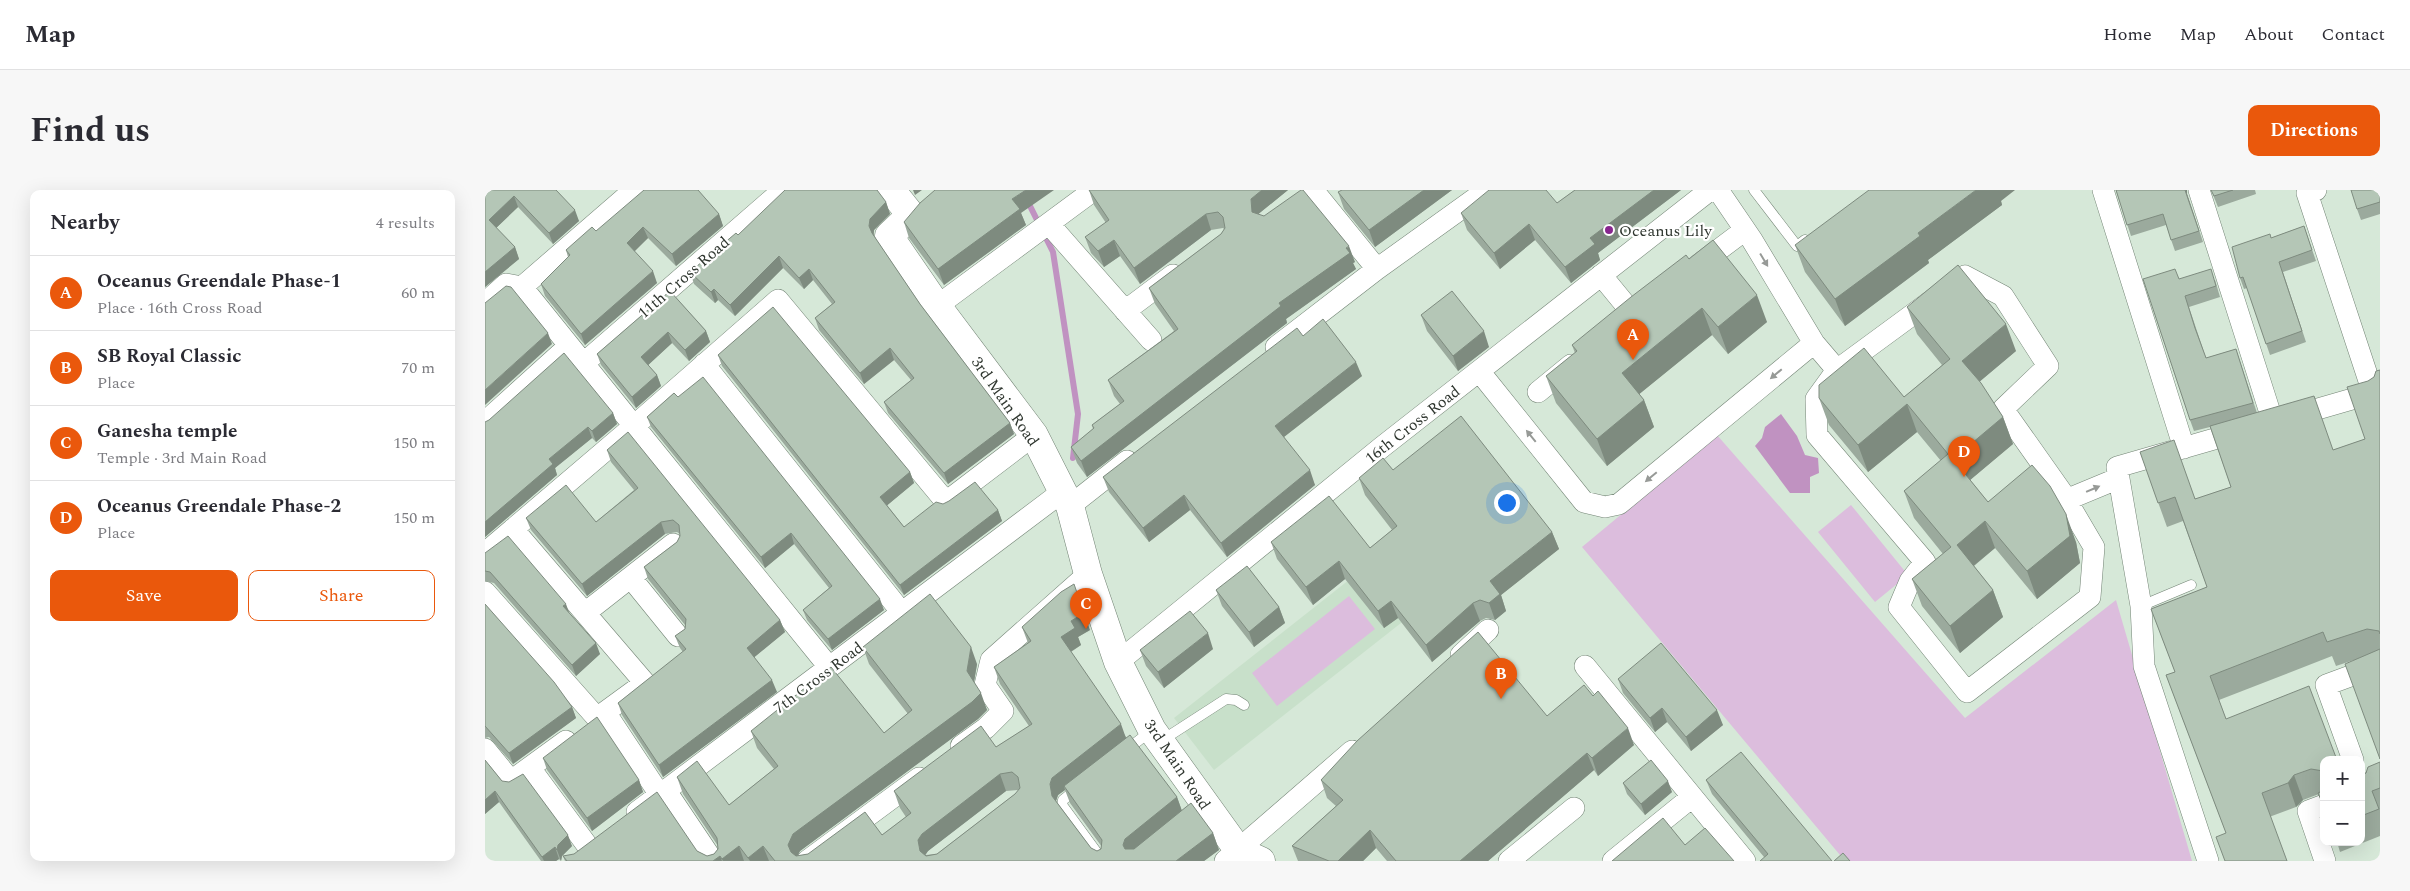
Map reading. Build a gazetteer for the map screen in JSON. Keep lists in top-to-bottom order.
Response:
{
  "streets": {
    "street": [
      "11th Cross Road",
      "3rd Main Road",
      "16th Cross Road",
      "7th Cross Road"
    ]
  },
  "crossings": [
    ["3rd Main Road", "16th Cross Road"],
    ["3rd Main Road", "7th Cross Road"]
  ],
  "places": ["Oceanus Lily"],
  "page": {
    "header": "Map",
    "nav": [
      "Home",
      "Map",
      "About",
      "Contact"
    ],
    "title": "Find us",
    "buttons": [
      "Directions",
      ["Save", "Share"]
    ],
    "heading": ["Nearby", "4 results"],
    "list": [
      {
        "mark": "A",
        "name": "Oceanus Greendale Phase-1",
        "note": "Place · 16th Cross Road",
        "value": "60 m"
      },
      {
        "mark": "B",
        "name": "SB Royal Classic",
        "note": "Place",
        "value": "70 m"
      },
      {
        "mark": "C",
        "name": "Ganesha temple",
        "note": "Temple · 3rd Main Road",
        "value": "150 m"
      },
      {
        "mark": "D",
        "name": "Oceanus Greendale Phase-2",
        "note": "Place",
        "value": "150 m"
      }
    ],
    "pins": [
      "A",
      "D",
      "C",
      "B"
    ],
    "map_buttons": ["+", "−"]
  }
}
